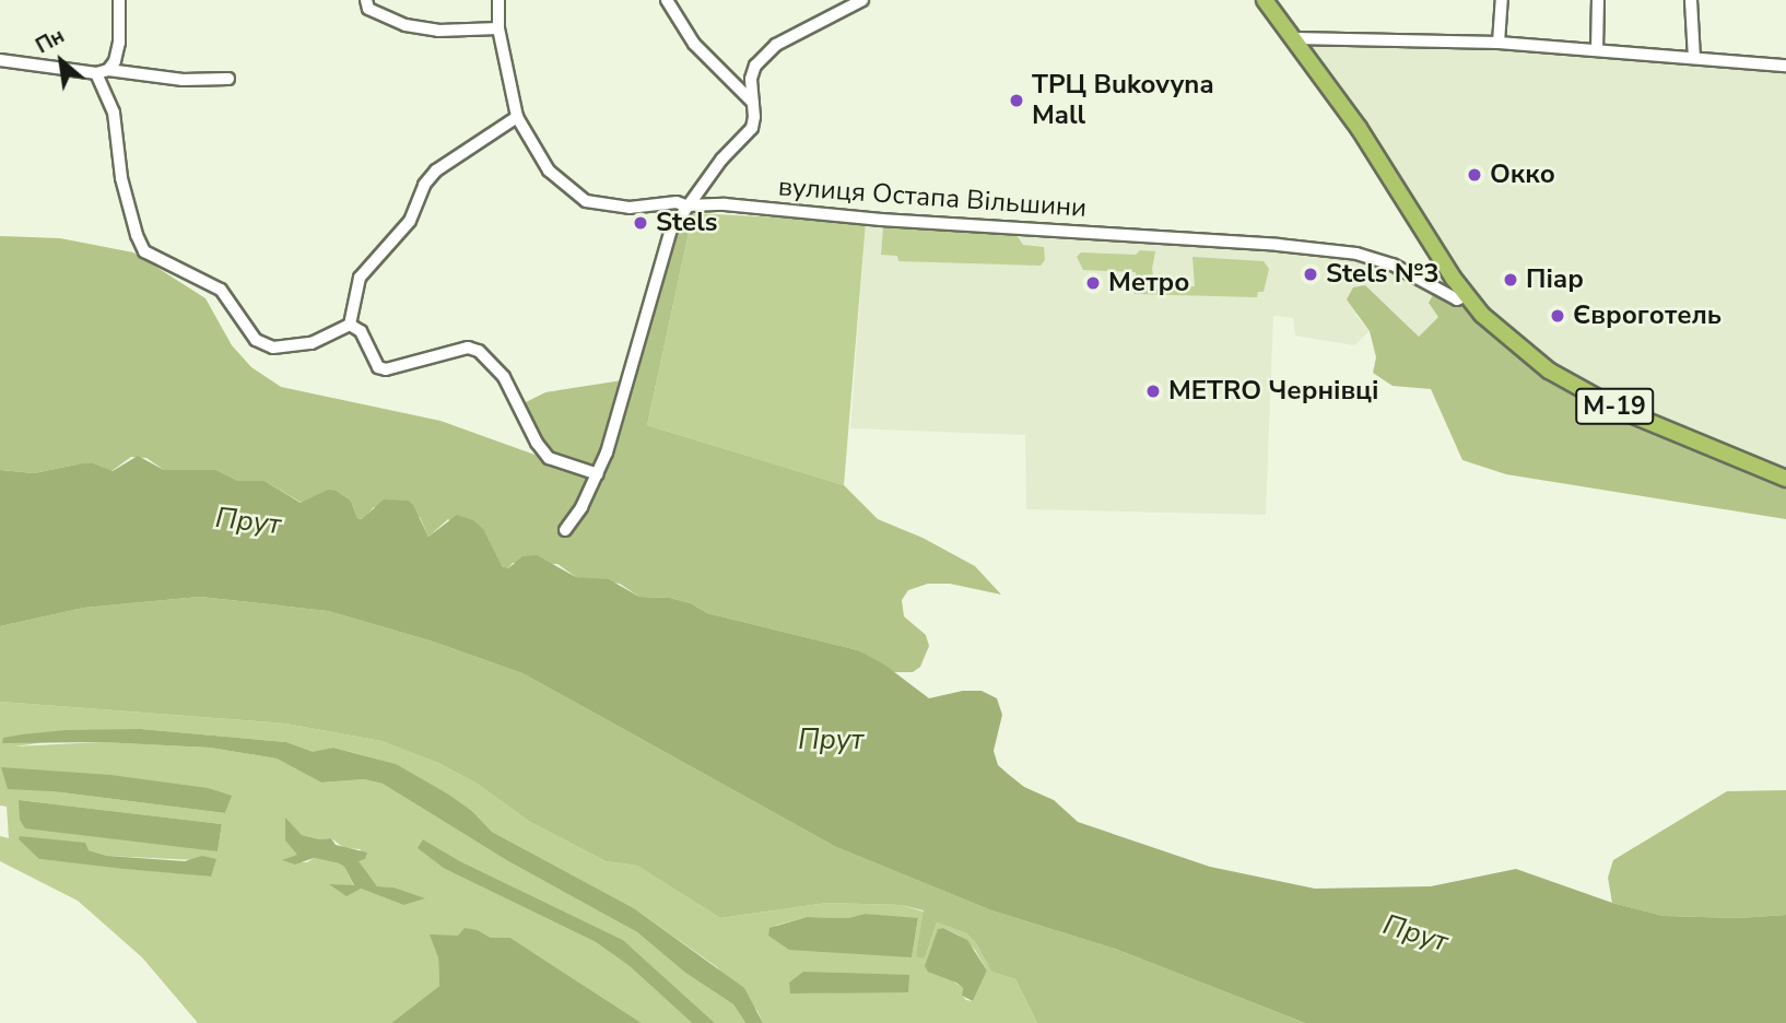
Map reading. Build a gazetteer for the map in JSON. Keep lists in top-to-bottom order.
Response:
{
  "streets": {
    "highway": ["М-19"],
    "street": ["вулиця Остапа Вільшини"]
  },
  "crossings": [
    ["вулиця Остапа Вільшини", "М-19"]
  ],
  "water": ["Прут"],
  "places": [
    "ТРЦ Bukovyna Mall",
    "Окко",
    "Stels",
    "Stels №3",
    "Піар",
    "Метро",
    "Євроготель",
    "METRO Чернівці"
  ],
  "north": "top left"
}
